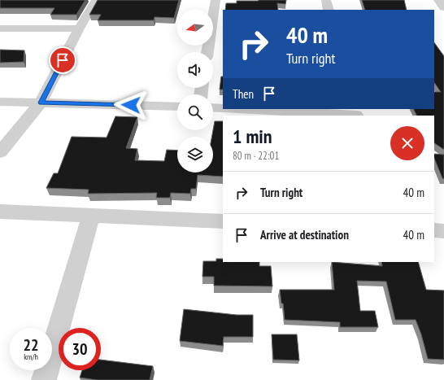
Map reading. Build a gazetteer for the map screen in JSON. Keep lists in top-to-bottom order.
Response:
{
  "north": "left",
  "page": {
    "turn": ["40 m", "Turn right"],
    "then": "Then",
    "heading": ["1 min", "80 m · 22:01"],
    "list": [
      {
        "name": "Turn right",
        "value": "40 m"
      },
      {
        "name": "Arrive at destination",
        "value": "40 m"
      }
    ],
    "speed": "22 km/h",
    "limit": "30"
  }
}
